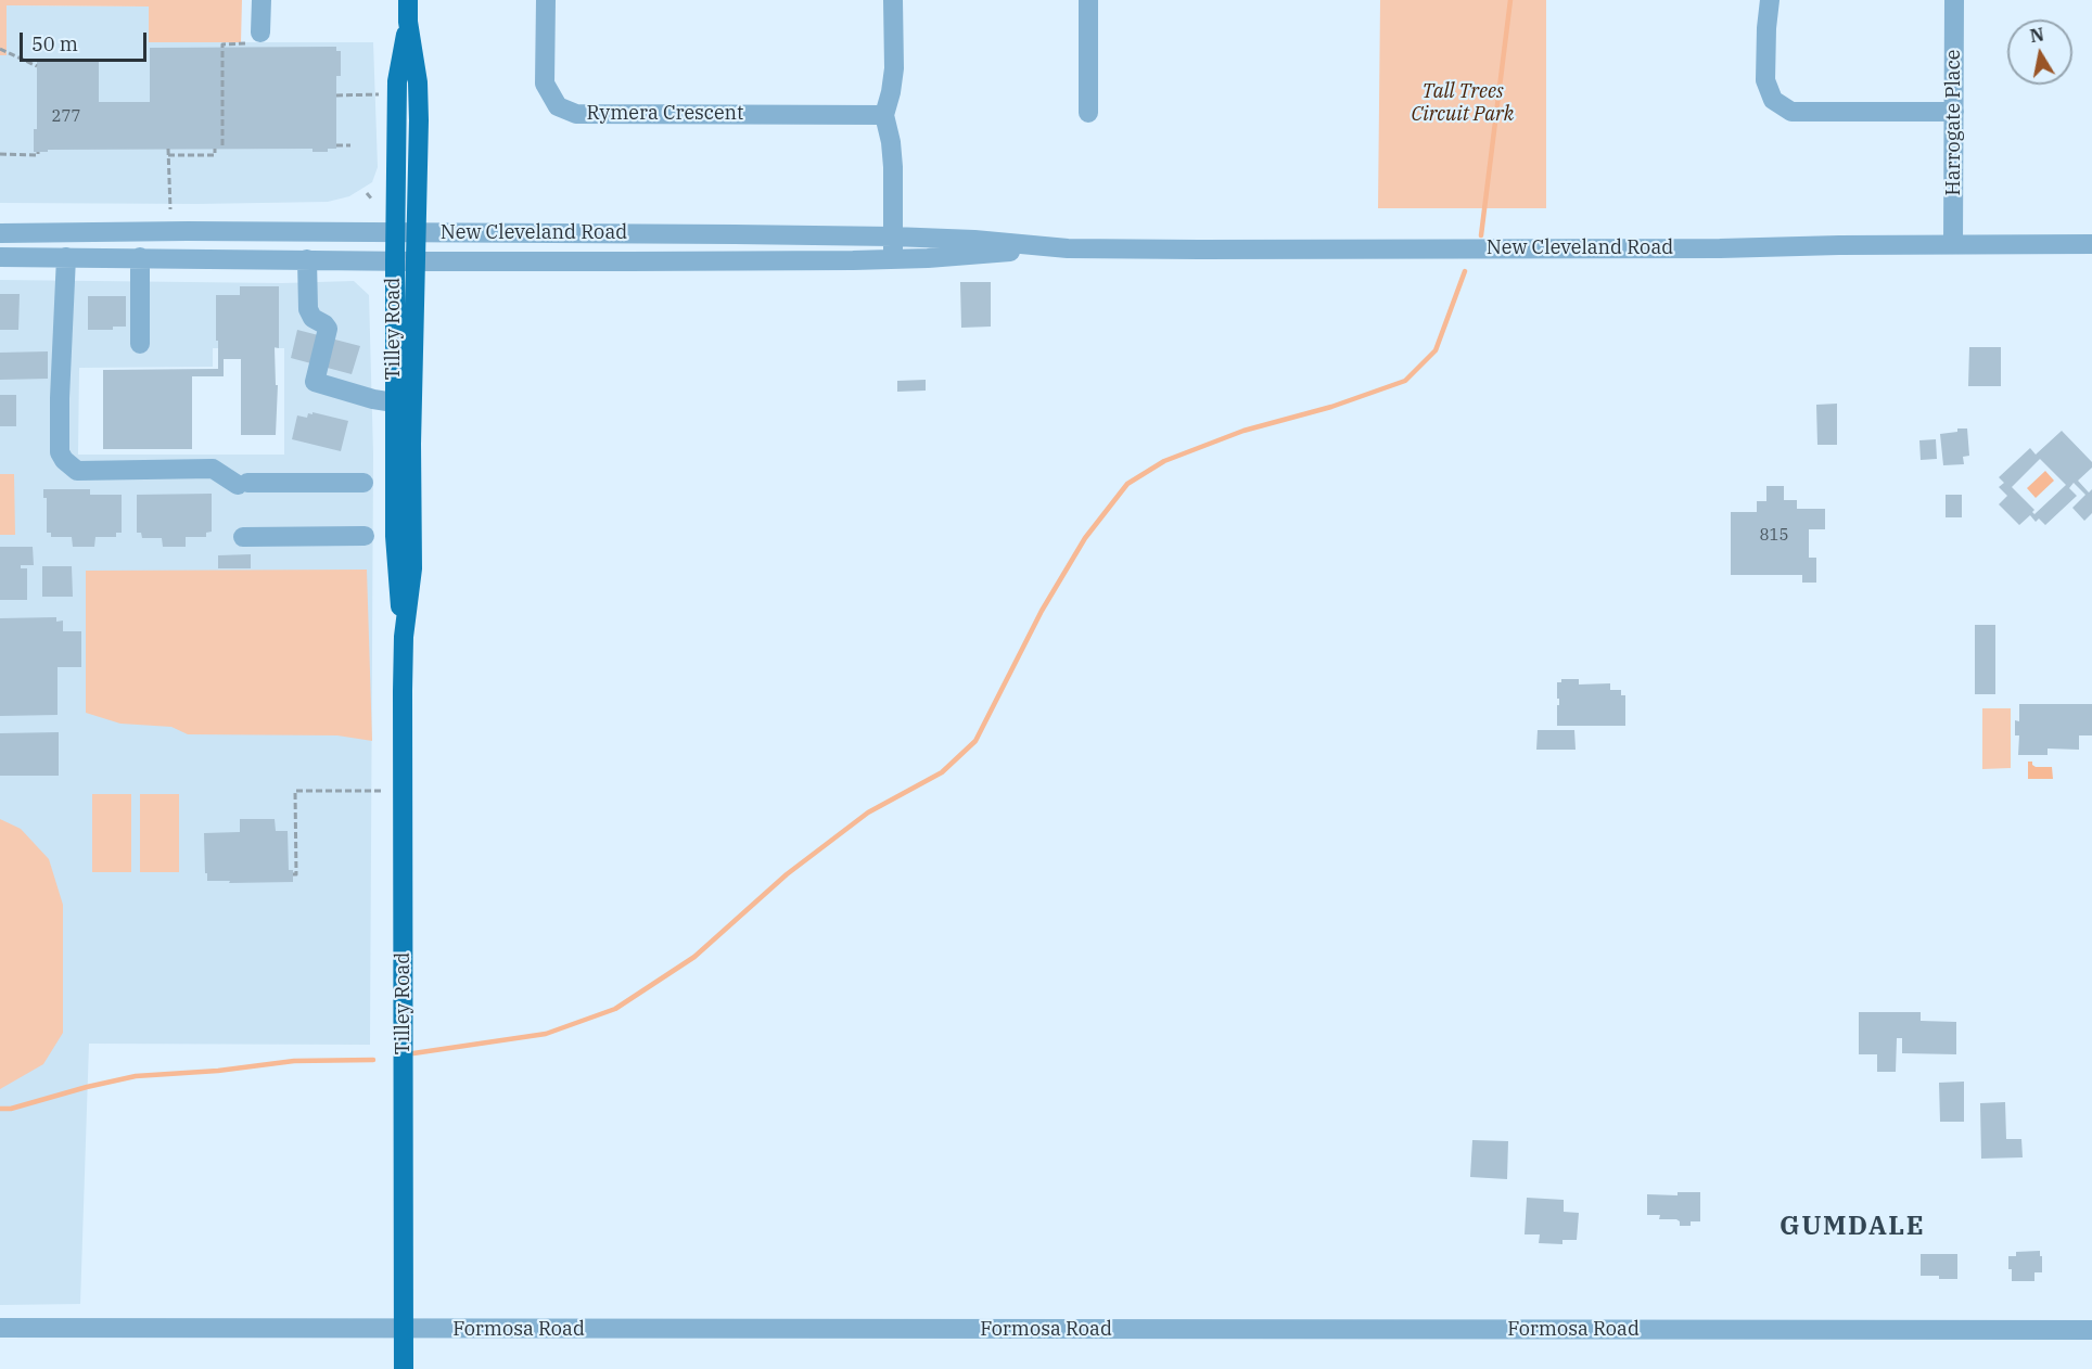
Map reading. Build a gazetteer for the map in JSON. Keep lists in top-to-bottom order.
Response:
{
  "streets": {
    "main road": ["Tilley Road"],
    "street": [
      "Rymera Crescent",
      "Harrogate Place",
      "New Cleveland Road",
      "Formosa Road"
    ]
  },
  "crossings": [
    ["Harrogate Place", "New Cleveland Road"],
    ["New Cleveland Road", "Tilley Road"],
    ["Tilley Road", "Formosa Road"]
  ],
  "districts": ["GUMDALE"],
  "parks": ["Tall Trees Circuit Park"],
  "house_numbers": ["277", "815"],
  "scale_bar": "50 m",
  "north": "top"
}
